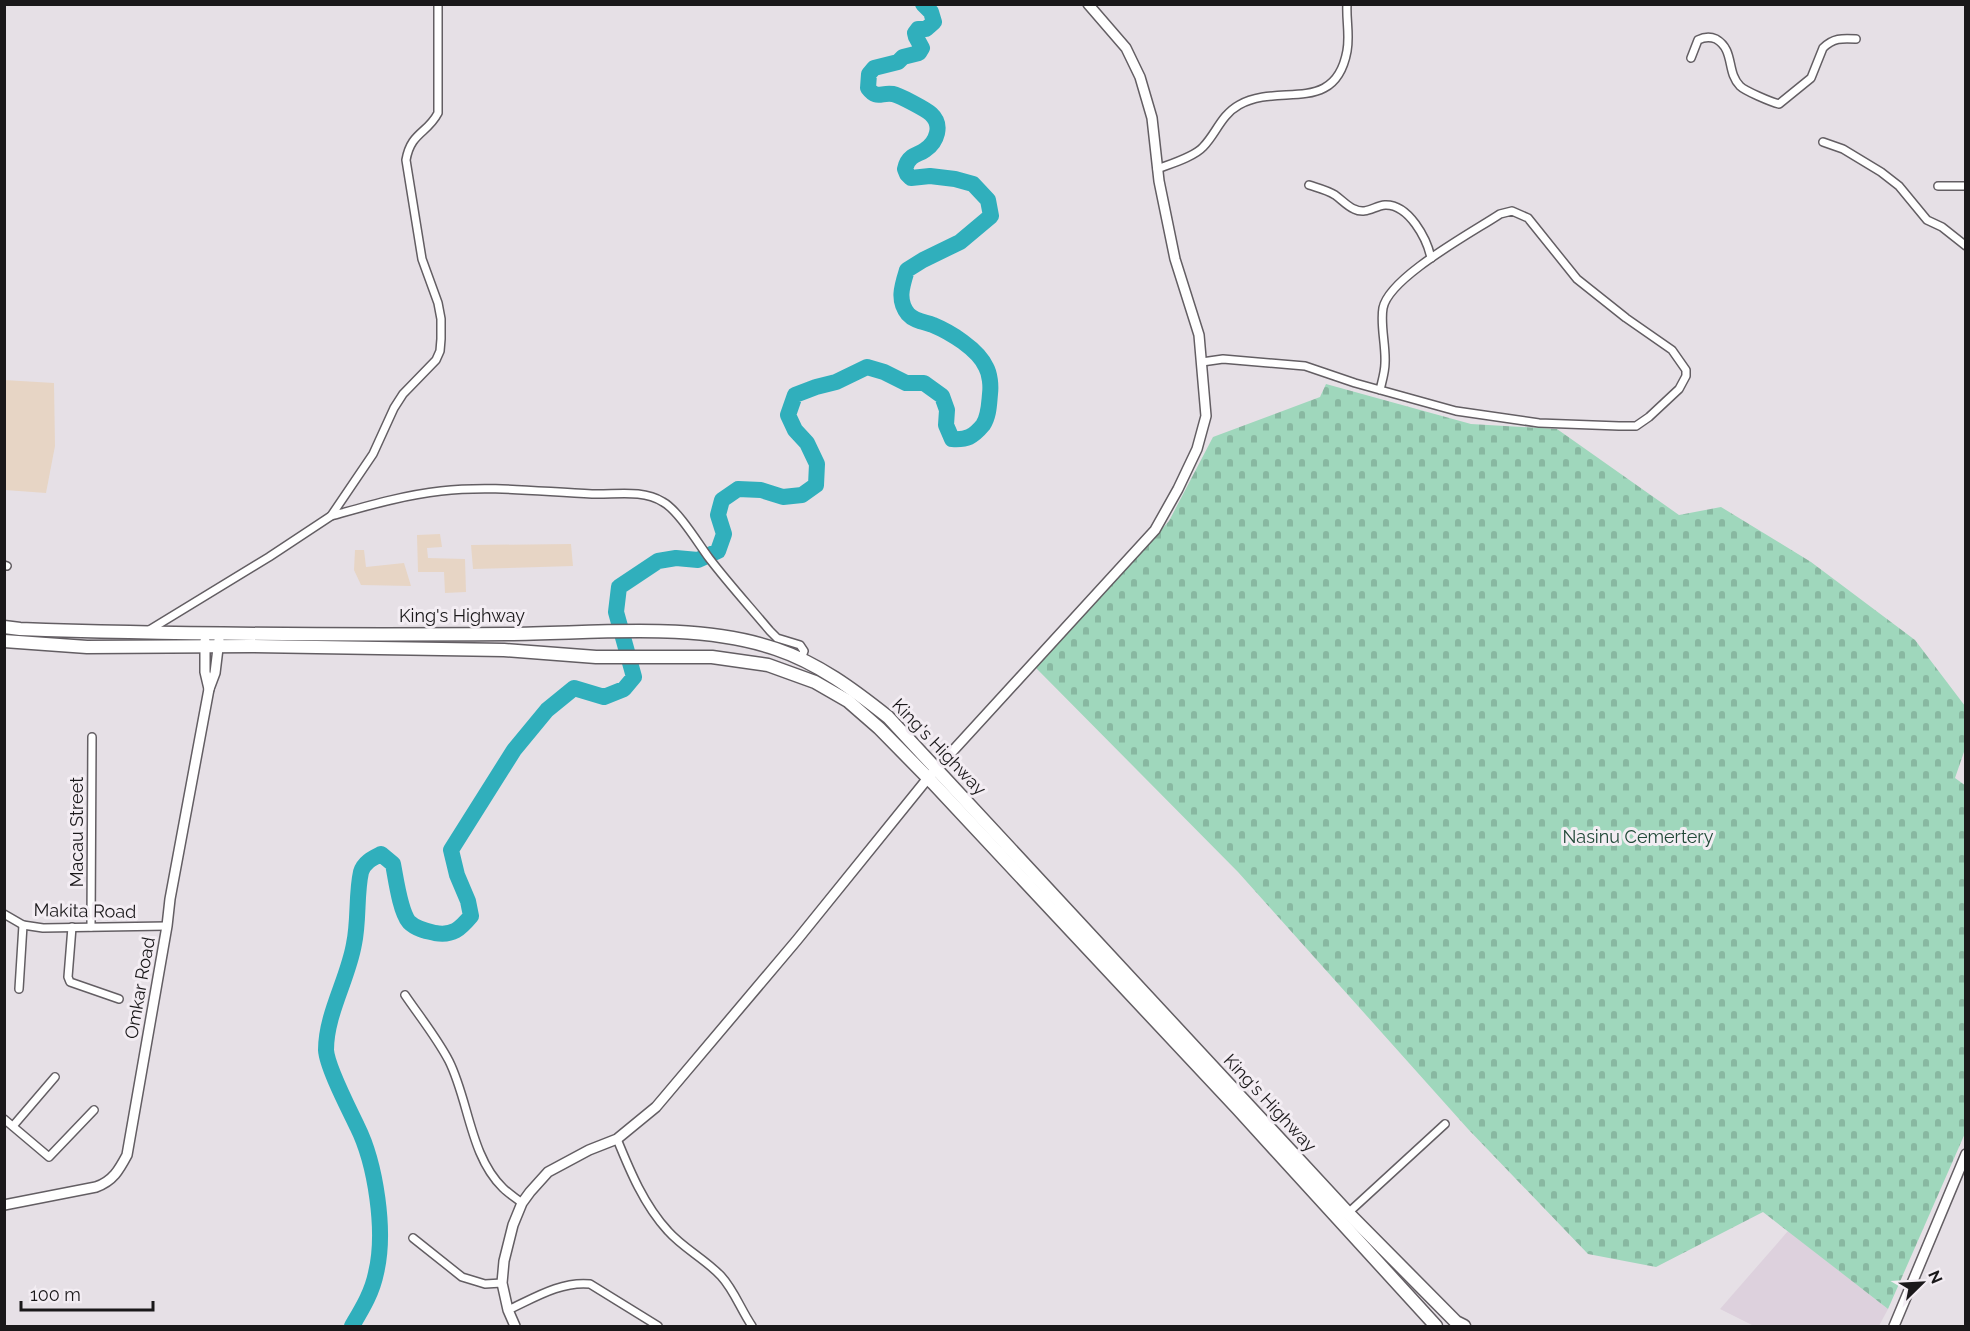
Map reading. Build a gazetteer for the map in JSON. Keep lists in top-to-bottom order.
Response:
{
  "streets": {
    "highway": ["King's Highway"],
    "street": ["Macau Street", "Makita Road", "Omkar Road"]
  },
  "crossings": [
    ["King's Highway", "Omkar Road"],
    ["Macau Street", "Makita Road"],
    ["Makita Road", "Omkar Road"]
  ],
  "parks": ["Nasinu Cemertery"],
  "scale_bar": "100 m",
  "north": "top right"
}
